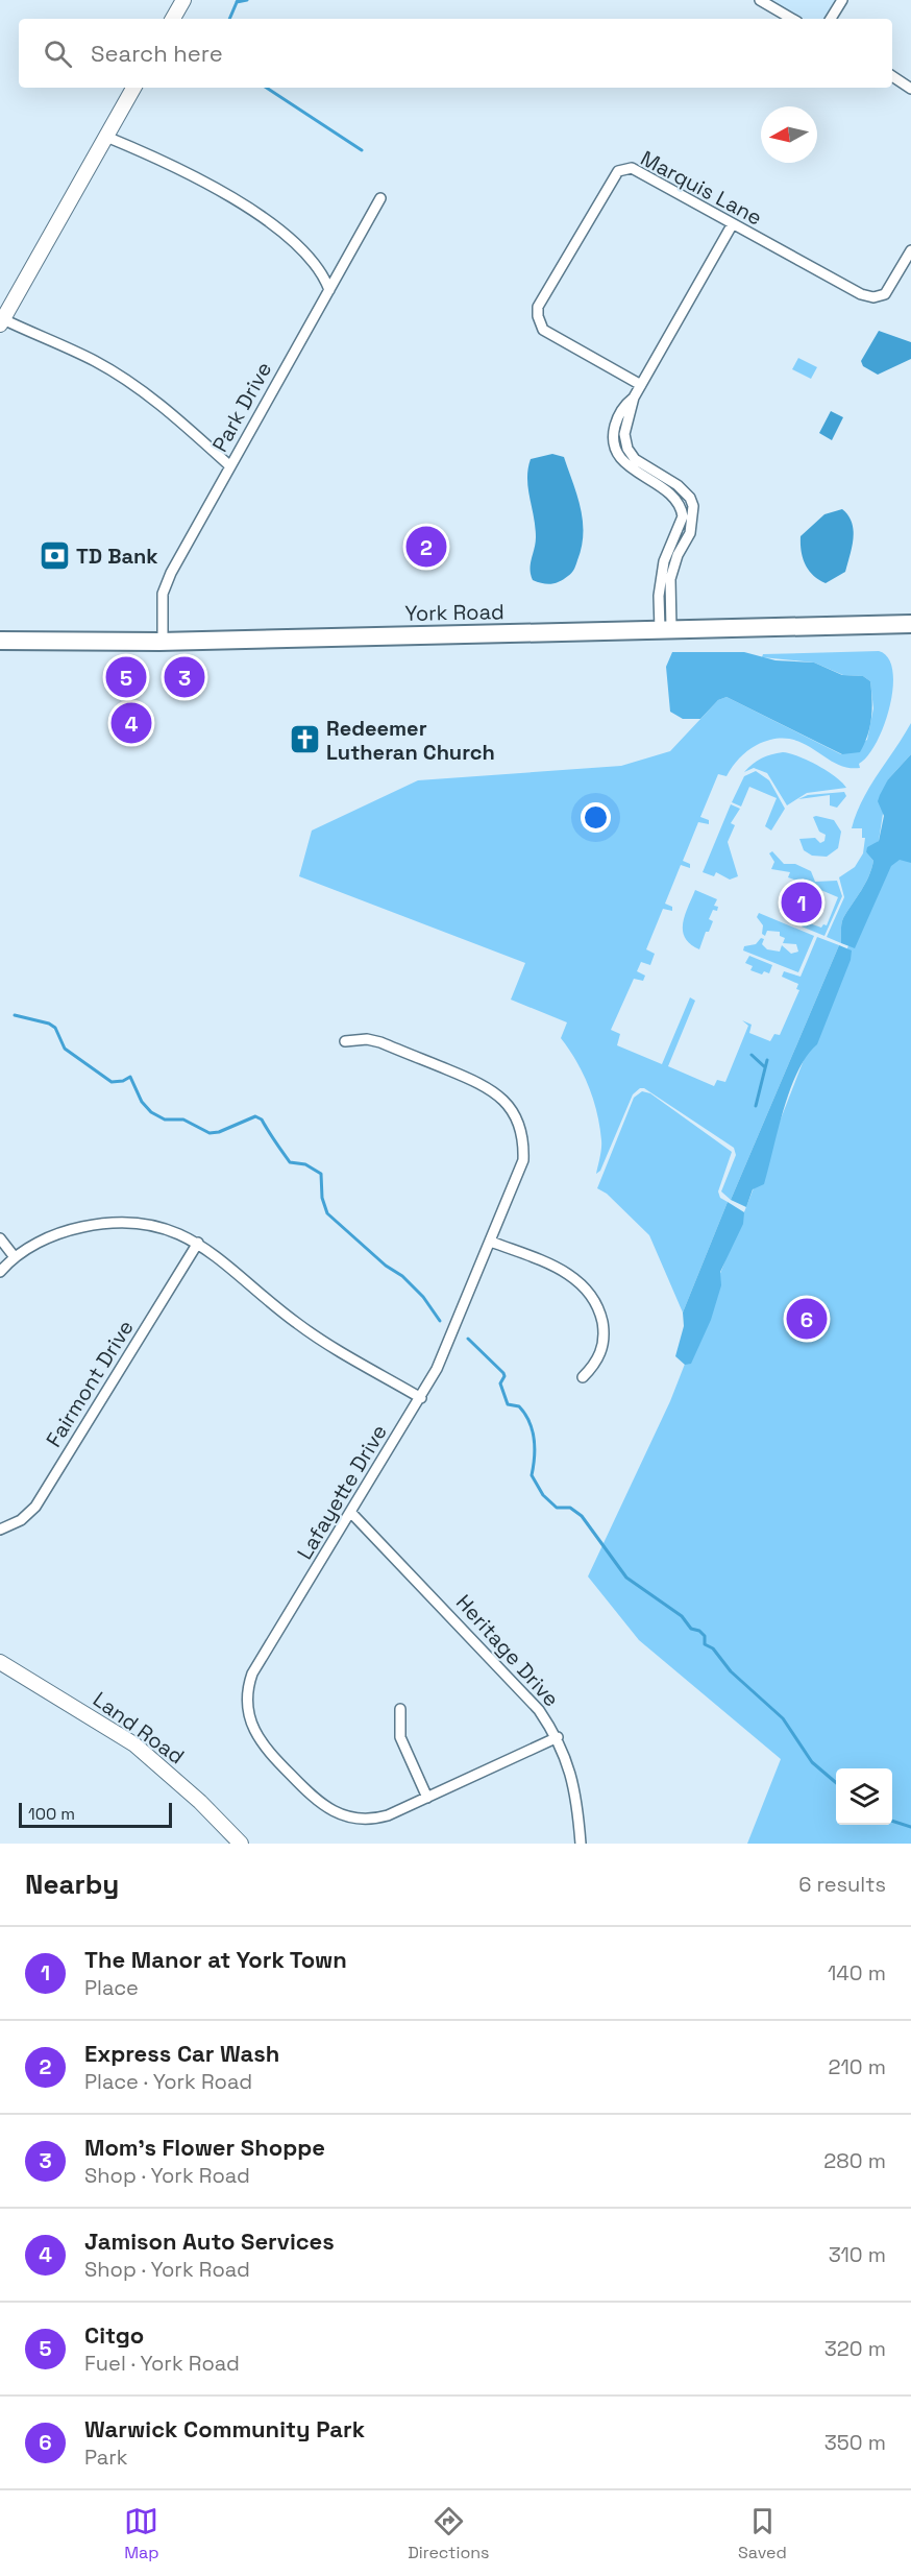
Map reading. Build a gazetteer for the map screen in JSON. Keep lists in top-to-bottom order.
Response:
{
  "streets": {
    "highway": ["York Road"],
    "street": [
      "Marquis Lane",
      "Park Drive",
      "Fairmont Drive",
      "Lafayette Drive",
      "Heritage Drive",
      "Land Road"
    ]
  },
  "crossings": [
    ["Park Drive", "York Road"],
    ["Lafayette Drive", "Heritage Drive"]
  ],
  "places": {
    "bank": ["TD Bank"],
    "church": ["Redeemer Lutheran Church"]
  },
  "scale_bar": "100 m",
  "north": "left",
  "page": {
    "search": "Search here",
    "pins": [
      "2",
      "3",
      "5",
      "4",
      "1",
      "6"
    ],
    "scale": "100 m",
    "heading": ["Nearby", "6 results"],
    "list": [
      {
        "mark": "1",
        "name": "The Manor at York Town",
        "note": "Place",
        "value": "140 m"
      },
      {
        "mark": "2",
        "name": "Express Car Wash",
        "note": "Place · York Road",
        "value": "210 m"
      },
      {
        "mark": "3",
        "name": "Mom's Flower Shoppe",
        "note": "Shop · York Road",
        "value": "280 m"
      },
      {
        "mark": "4",
        "name": "Jamison Auto Services",
        "note": "Shop · York Road",
        "value": "310 m"
      },
      {
        "mark": "5",
        "name": "Citgo",
        "note": "Fuel · York Road",
        "value": "320 m"
      },
      {
        "mark": "6",
        "name": "Warwick Community Park",
        "note": "Park",
        "value": "350 m"
      }
    ],
    "nav": ["Map", "Directions", "Saved"]
  }
}
